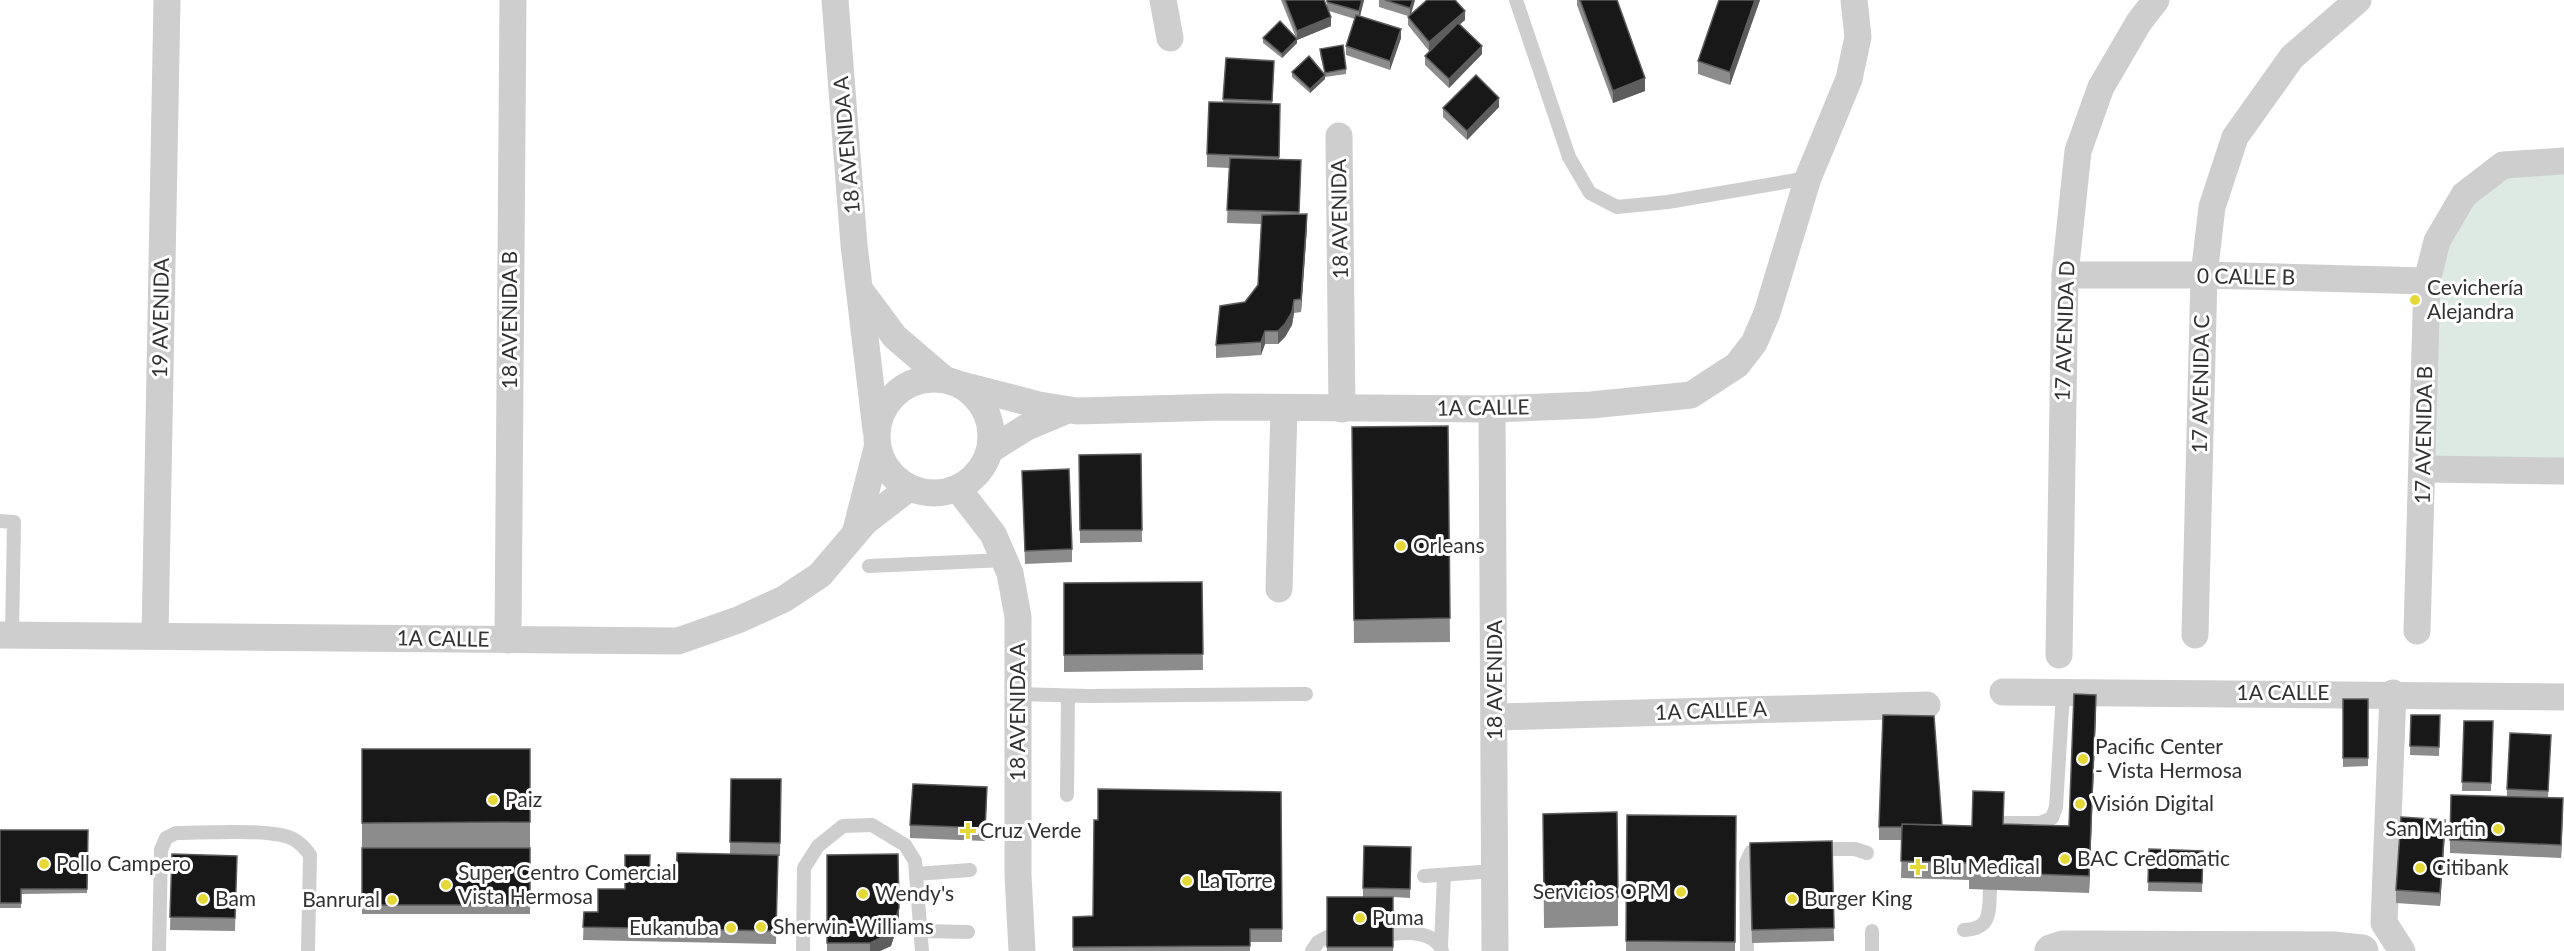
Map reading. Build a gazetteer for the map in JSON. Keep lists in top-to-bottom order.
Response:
{
  "streets": {
    "street": [
      "18 AVENIDA A",
      "18 AVENIDA",
      "0 CALLE B",
      "19 AVENIDA",
      "18 AVENIDA B",
      "17 AVENIDA D",
      "17 AVENIDA C",
      "1A CALLE",
      "17 AVENIDA B",
      "1A CALLE A"
    ]
  },
  "crossings": [
    ["18 AVENIDA A", "1A CALLE"],
    ["18 AVENIDA", "1A CALLE"],
    ["18 AVENIDA", "1A CALLE A"],
    ["0 CALLE B", "17 AVENIDA D"],
    ["0 CALLE B", "17 AVENIDA C"],
    ["0 CALLE B", "17 AVENIDA B"],
    ["19 AVENIDA", "1A CALLE"],
    ["18 AVENIDA B", "1A CALLE"]
  ],
  "places": {
    "other": [
      "Cevichería Alejandra",
      "Orleans",
      "Pacific Center - Vista Hermosa",
      "Paiz",
      "Visión Digital",
      "San Martin",
      "BAC Credomatic",
      "Pollo Campero",
      "Citibank",
      "La Torre",
      "Super Centro Comercial Vista Hermosa",
      "Servicios OPM",
      "Wendy's",
      "Bam",
      "Burger King",
      "Banrural",
      "Puma",
      "Sherwin-Williams",
      "Eukanuba"
    ],
    "health": ["Cruz Verde", "Blu Medical"]
  }
}
